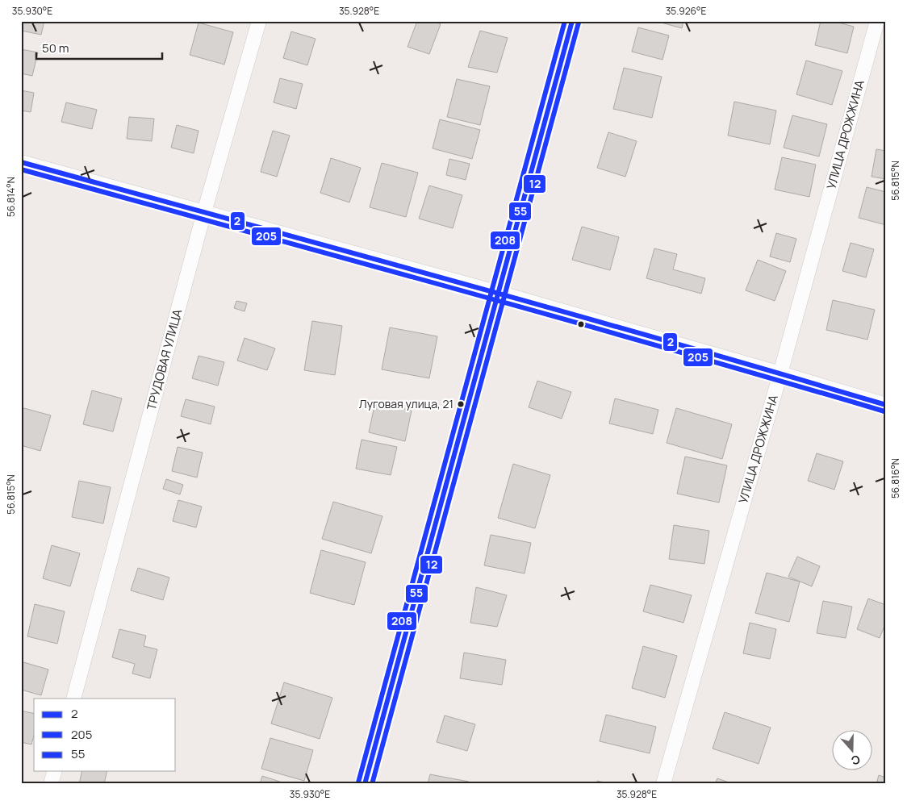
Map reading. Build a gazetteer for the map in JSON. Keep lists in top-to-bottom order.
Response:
{
  "streets": {
    "street": ["УЛИЦА ДРОЖЖИНА", "ТРУДОВАЯ УЛИЦА"]
  },
  "places": ["Луговая улица, 21"],
  "lines": [
    "transit line 55",
    "transit line 208",
    "transit line 12",
    "transit line 2",
    "transit line 205"
  ],
  "legend": ["2", "205", "55"],
  "scale_bar": "50 m",
  "north": "bottom",
  "coordinates": [
    "35.930°E",
    "35.928°E",
    "35.926°E",
    "56.815°N",
    "56.814°N",
    "56.816°N"
  ]
}
